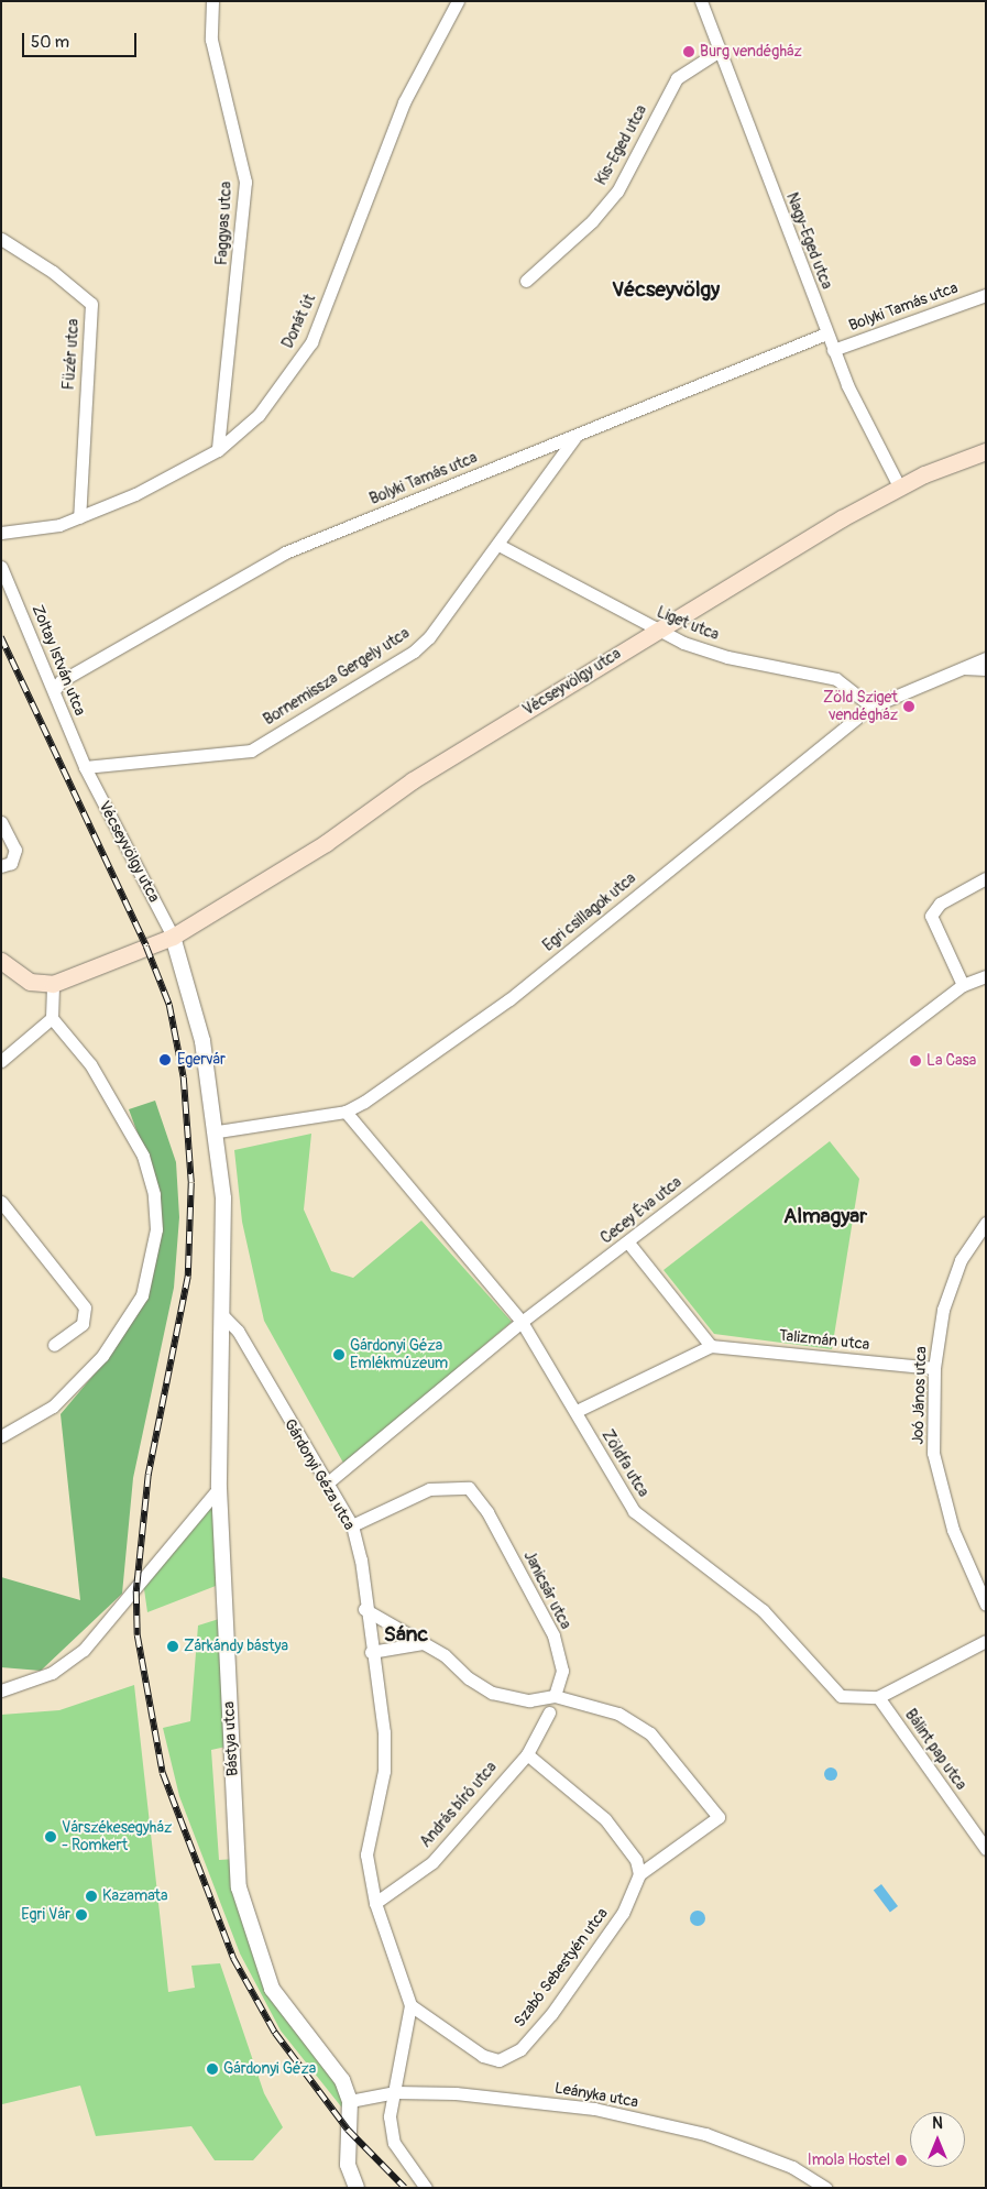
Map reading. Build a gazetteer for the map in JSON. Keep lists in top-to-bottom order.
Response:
{
  "streets": {
    "main road": ["Vécseyvölgy utca"],
    "street": [
      "Kis-Eged utca",
      "Faggyas utca",
      "Nagy-Eged utca",
      "Bolyki Tamás utca",
      "Donát út",
      "Füzér utca",
      "Liget utca",
      "Zoltay István utca",
      "Bornemissza Gergely utca",
      "Egri csillagok utca",
      "Cecey Éva utca",
      "Talizmán utca",
      "Joó János utca",
      "Zöldfa utca",
      "Gárdonyi Géza utca",
      "Janicsár utca",
      "Bástya utca",
      "Bálint pap utca",
      "András bíró utca",
      "Szabó Sebestyén utca",
      "Leányka utca"
    ]
  },
  "crossings": [
    ["Kis-Eged utca", "Nagy-Eged utca"],
    ["Faggyas utca", "Donát út"],
    ["Nagy-Eged utca", "Bolyki Tamás utca"],
    ["Nagy-Eged utca", "Vécseyvölgy utca"],
    ["Bolyki Tamás utca", "Zoltay István utca"],
    ["Bolyki Tamás utca", "Bornemissza Gergely utca"],
    ["Donát út", "Füzér utca"],
    ["Liget utca", "Bornemissza Gergely utca"],
    ["Liget utca", "Vécseyvölgy utca"],
    ["Liget utca", "Egri csillagok utca"],
    ["Zoltay István utca", "Bornemissza Gergely utca"],
    ["Zoltay István utca", "Vécseyvölgy utca"],
    ["Bornemissza Gergely utca", "Vécseyvölgy utca"],
    ["Egri csillagok utca", "Zöldfa utca"],
    ["Cecey Éva utca", "Zöldfa utca"],
    ["Cecey Éva utca", "Gárdonyi Géza utca"],
    ["Talizmán utca", "Joó János utca"],
    ["Zöldfa utca", "Bálint pap utca"],
    ["Gárdonyi Géza utca", "Janicsár utca"],
    ["Gárdonyi Géza utca", "Bástya utca"],
    ["Gárdonyi Géza utca", "András bíró utca"],
    ["Gárdonyi Géza utca", "Szabó Sebestyén utca"],
    ["Gárdonyi Géza utca", "Leányka utca"],
    ["Bástya utca", "Leányka utca"]
  ],
  "districts": ["Vécseyvölgy", "Almagyar", "Sánc"],
  "places": [
    "Burg vendégház",
    "Zöld Sziget vendégház",
    "Egervár",
    "La Casa",
    "Gárdonyi Géza Emlékmúzeum",
    "Zárkándy bástya",
    "Várszékesegyház - Romkert",
    "Kazamata",
    "Egri Vár",
    "Gárdonyi Géza",
    "Imola Hostel"
  ],
  "scale_bar": "50 m",
  "north": "top"
}
